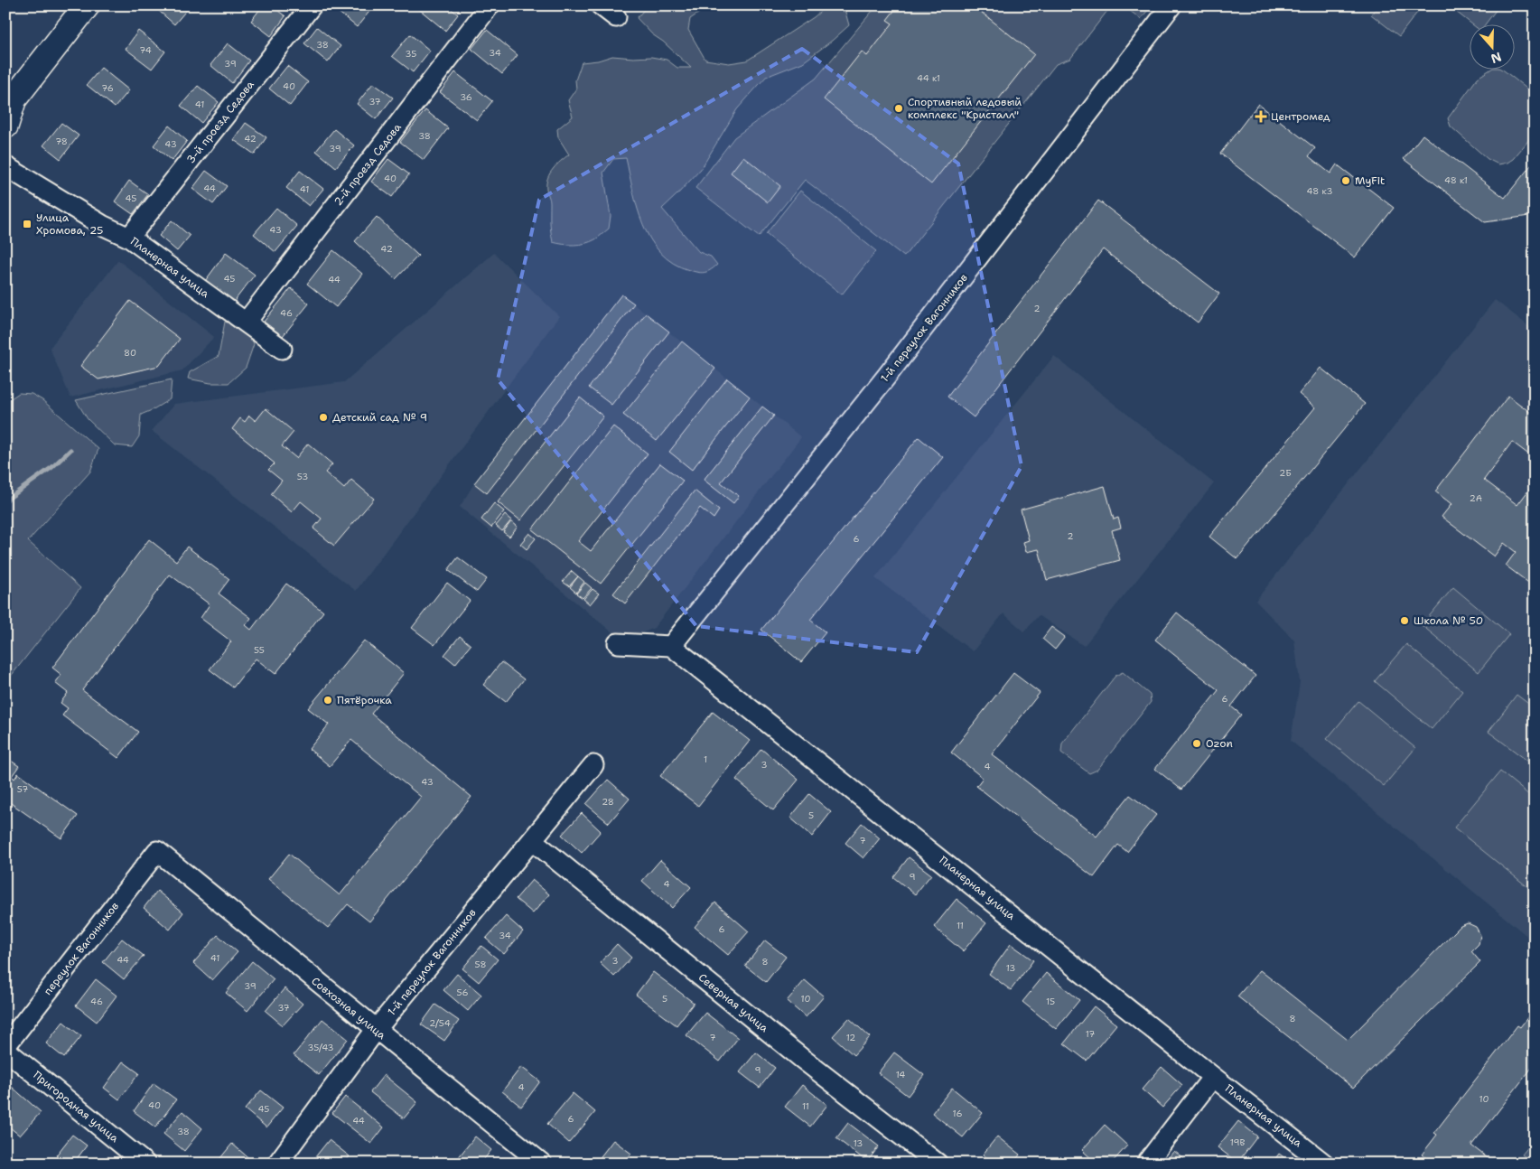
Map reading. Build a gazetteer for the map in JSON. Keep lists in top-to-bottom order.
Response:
{
  "streets": {
    "street": [
      "3-й проезд Седова",
      "2-й проезд Седова",
      "Планерная улица",
      "1-й переулок Вагонников",
      "переулок Вагонников",
      "Северная улица",
      "Совхозная улица",
      "Пригородная улица"
    ]
  },
  "crossings": [
    ["3-й проезд Седова", "Планерная улица"],
    ["2-й проезд Седова", "Планерная улица"],
    ["Планерная улица", "1-й переулок Вагонников"],
    ["1-й переулок Вагонников", "Северная улица"],
    ["1-й переулок Вагонников", "Совхозная улица"],
    ["переулок Вагонников", "Совхозная улица"],
    ["переулок Вагонников", "Пригородная улица"]
  ],
  "places": {
    "other": [
      "Спортивный ледовый комплекс \"Кристалл\"",
      "MyFit",
      "Детский сад № 9",
      "Школа № 50",
      "Пятёрочка",
      "Ozon"
    ],
    "health": ["Центромед"],
    "transit": ["Улица Хромова, 25"]
  },
  "house_numbers": [
    "38",
    "74",
    "34",
    "35",
    "39",
    "44 к1",
    "40",
    "76",
    "36",
    "37",
    "41",
    "38",
    "42",
    "78",
    "43",
    "39",
    "40",
    "48 к1",
    "44",
    "41",
    "48 к3",
    "45",
    "43",
    "42",
    "45",
    "44",
    "2",
    "46",
    "80",
    "2Б",
    "53",
    "2А",
    "2",
    "6",
    "55",
    "6",
    "1",
    "3",
    "4",
    "43",
    "57",
    "28",
    "5",
    "7",
    "9",
    "4",
    "11",
    "6",
    "34",
    "41",
    "44",
    "3",
    "8",
    "58",
    "13",
    "39",
    "56",
    "5",
    "10",
    "46",
    "15",
    "37",
    "8",
    "2/54",
    "17",
    "7",
    "12",
    "35/43",
    "9",
    "14",
    "4",
    "10",
    "40",
    "11",
    "45",
    "16",
    "6",
    "44",
    "38",
    "19В",
    "13"
  ],
  "north": "bottom"
}
